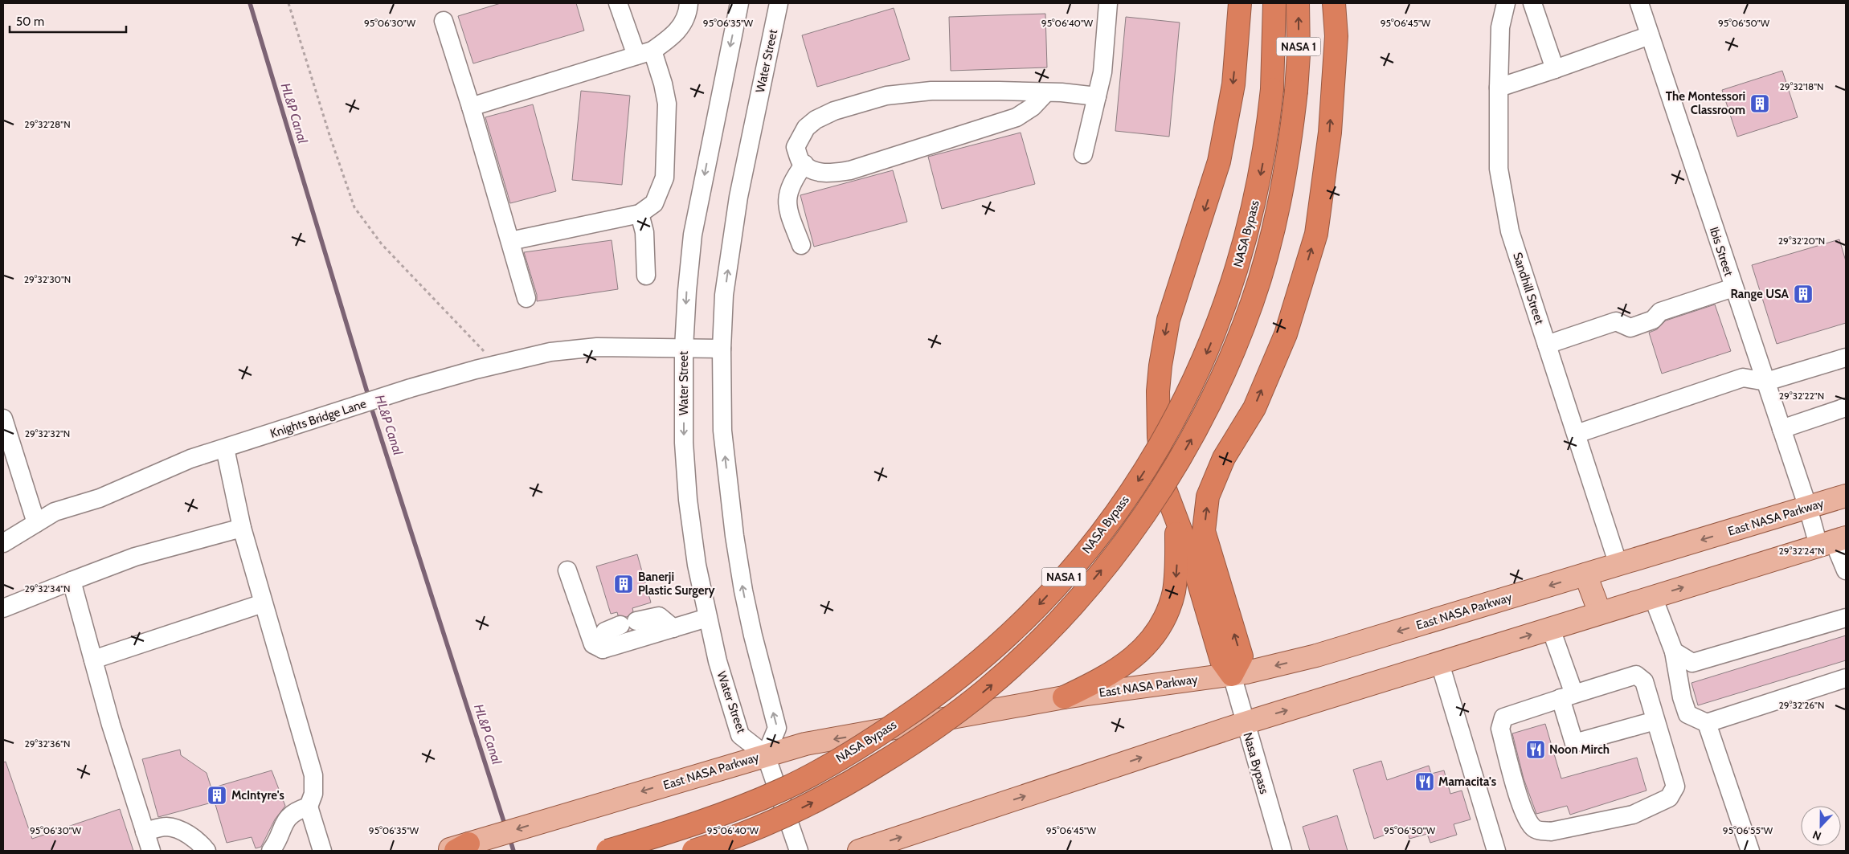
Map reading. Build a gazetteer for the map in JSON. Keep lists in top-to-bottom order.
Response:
{
  "streets": {
    "highway": ["NASA 1", "NASA Bypass"],
    "main road": ["East NASA Parkway"],
    "street": [
      "Water Street",
      "Ibis Street",
      "Sandhill Street",
      "Knights Bridge Lane",
      "Nasa Bypass"
    ]
  },
  "crossings": [
    ["Water Street", "Knights Bridge Lane"],
    ["Water Street", "East NASA Parkway"],
    ["Ibis Street", "East NASA Parkway"],
    ["Sandhill Street", "East NASA Parkway"],
    ["East NASA Parkway", "Nasa Bypass"]
  ],
  "water": ["HL&P Canal"],
  "places": {
    "building": [
      "The Montessori Classroom",
      "Range USA",
      "Banerji Plastic Surgery",
      "McIntyre's"
    ],
    "restaurant": ["Noon Mirch", "Mamacita's"]
  },
  "scale_bar": "50 m",
  "north": "bottom",
  "coordinates": [
    "95°06'30\"W",
    "95°06'35\"W",
    "95°06'40\"W",
    "95°06'45\"W",
    "95°06'50\"W",
    "29°32'18\"N",
    "29°32'28\"N",
    "29°32'20\"N",
    "29°32'30\"N",
    "29°32'22\"N",
    "29°32'32\"N",
    "29°32'24\"N",
    "29°32'34\"N",
    "29°32'26\"N",
    "29°32'36\"N",
    "95°06'55\"W"
  ]
}
